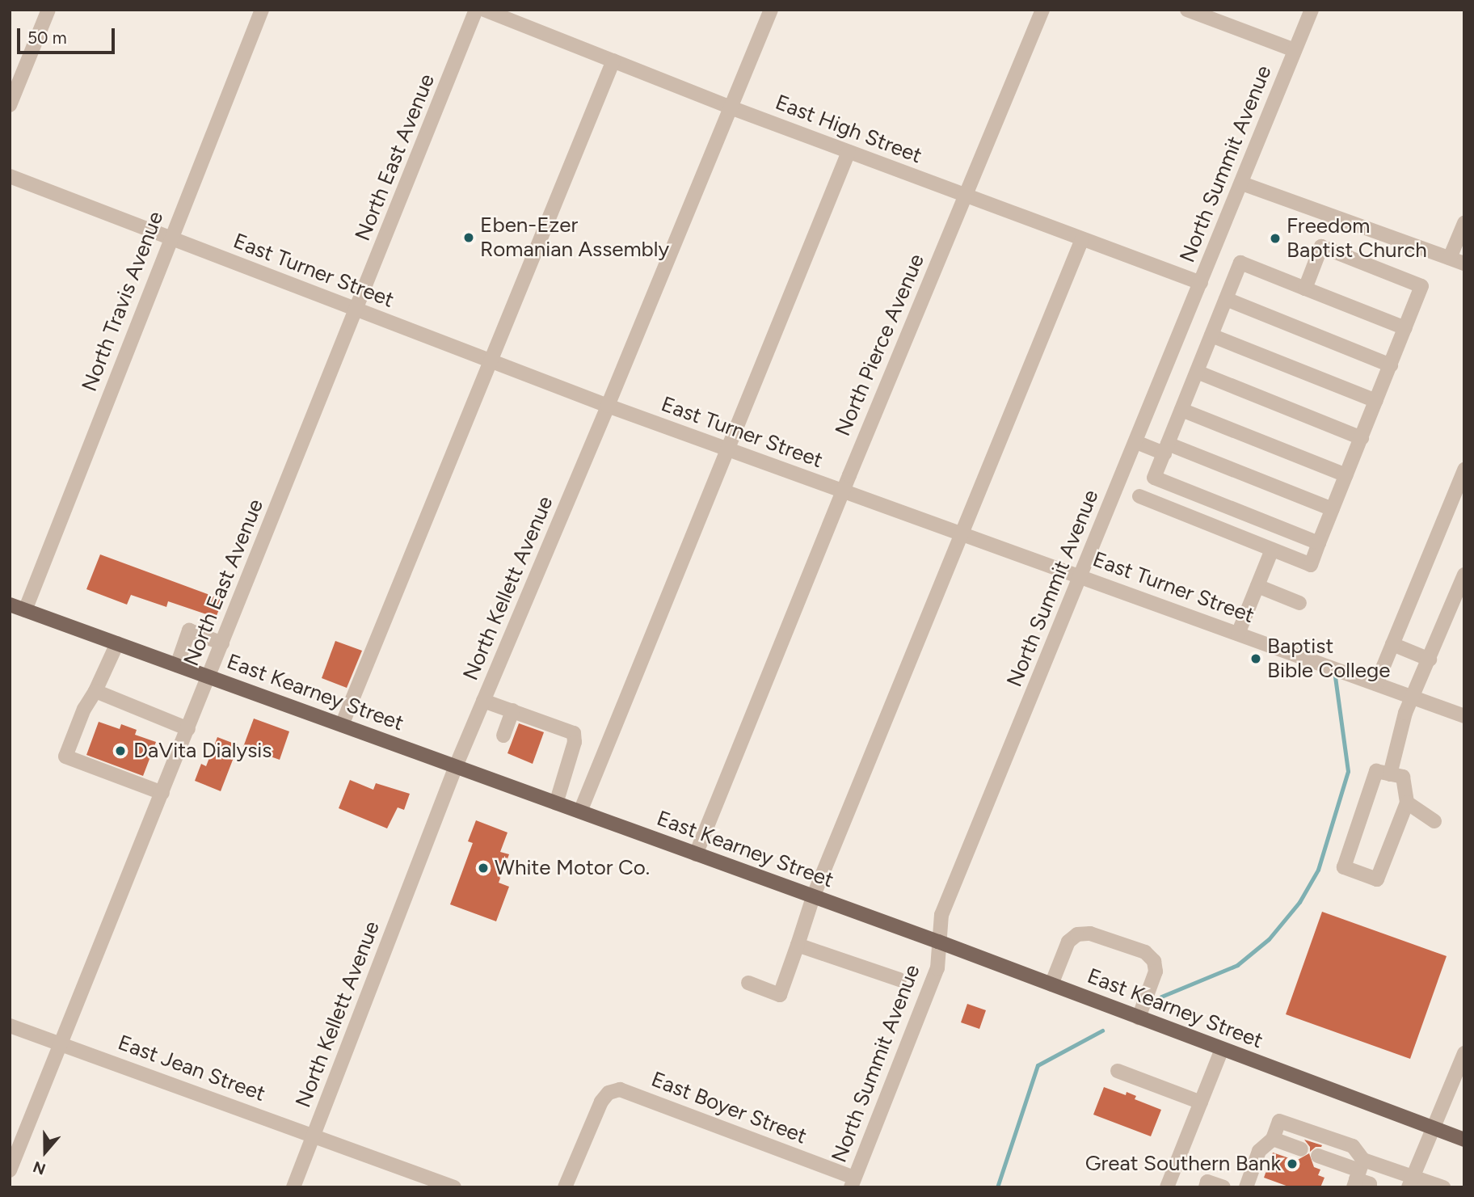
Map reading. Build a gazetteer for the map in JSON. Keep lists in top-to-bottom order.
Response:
{
  "streets": {
    "main road": ["East Kearney Street"],
    "street": [
      "East High Street",
      "North East Avenue",
      "North Summit Avenue",
      "East Turner Street",
      "North Travis Avenue",
      "North Pierce Avenue",
      "North Kellett Avenue",
      "East Jean Street",
      "East Boyer Street"
    ]
  },
  "crossings": [
    ["East High Street", "North Summit Avenue"],
    ["East High Street", "North Pierce Avenue"],
    ["East High Street", "North Kellett Avenue"],
    ["North East Avenue", "East Turner Street"],
    ["North East Avenue", "East Kearney Street"],
    ["North East Avenue", "East Jean Street"],
    ["North Summit Avenue", "East Turner Street"],
    ["North Summit Avenue", "East Kearney Street"],
    ["North Summit Avenue", "East Boyer Street"],
    ["East Turner Street", "North Travis Avenue"],
    ["East Turner Street", "North Pierce Avenue"],
    ["East Turner Street", "North Kellett Avenue"],
    ["North Travis Avenue", "East Kearney Street"],
    ["North Pierce Avenue", "East Kearney Street"],
    ["North Kellett Avenue", "East Kearney Street"],
    ["North Kellett Avenue", "East Jean Street"]
  ],
  "places": [
    "Eben-Ezer Romanian Assembly",
    "Freedom Baptist Church",
    "Baptist Bible College",
    "DaVita Dialysis",
    "White Motor Co.",
    "Great Southern Bank"
  ],
  "scale_bar": "50 m",
  "north": "bottom"
}
